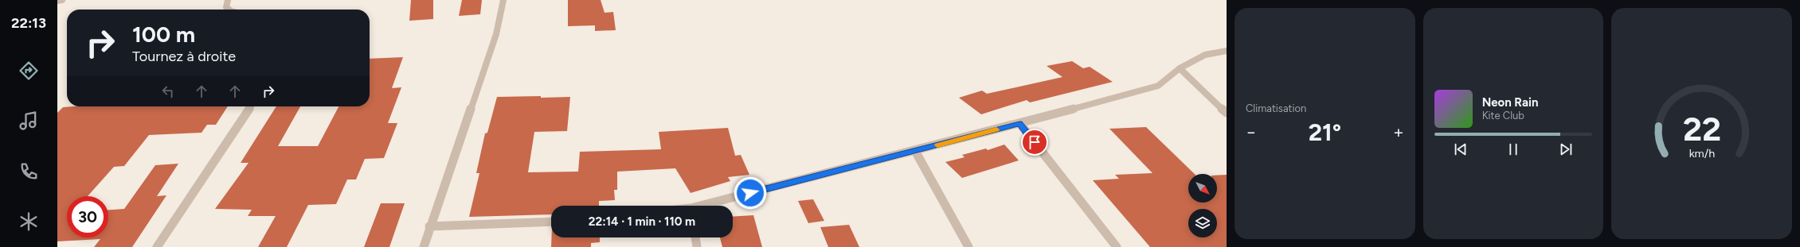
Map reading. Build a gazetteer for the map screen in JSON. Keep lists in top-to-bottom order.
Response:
{
  "north": "bottom right",
  "page": {
    "tabs": "22:13",
    "tile": "Climatisation",
    "turn": ["100 m", "Tournez à droite"],
    "song": ["Neon Rain", "Kite Club"],
    "heat": ["−", "21°", "+"],
    "limit": "30",
    "trip": "22:14 · 1 min · 110 m",
    "gauge": ["22", "km/h"]
  }
}
